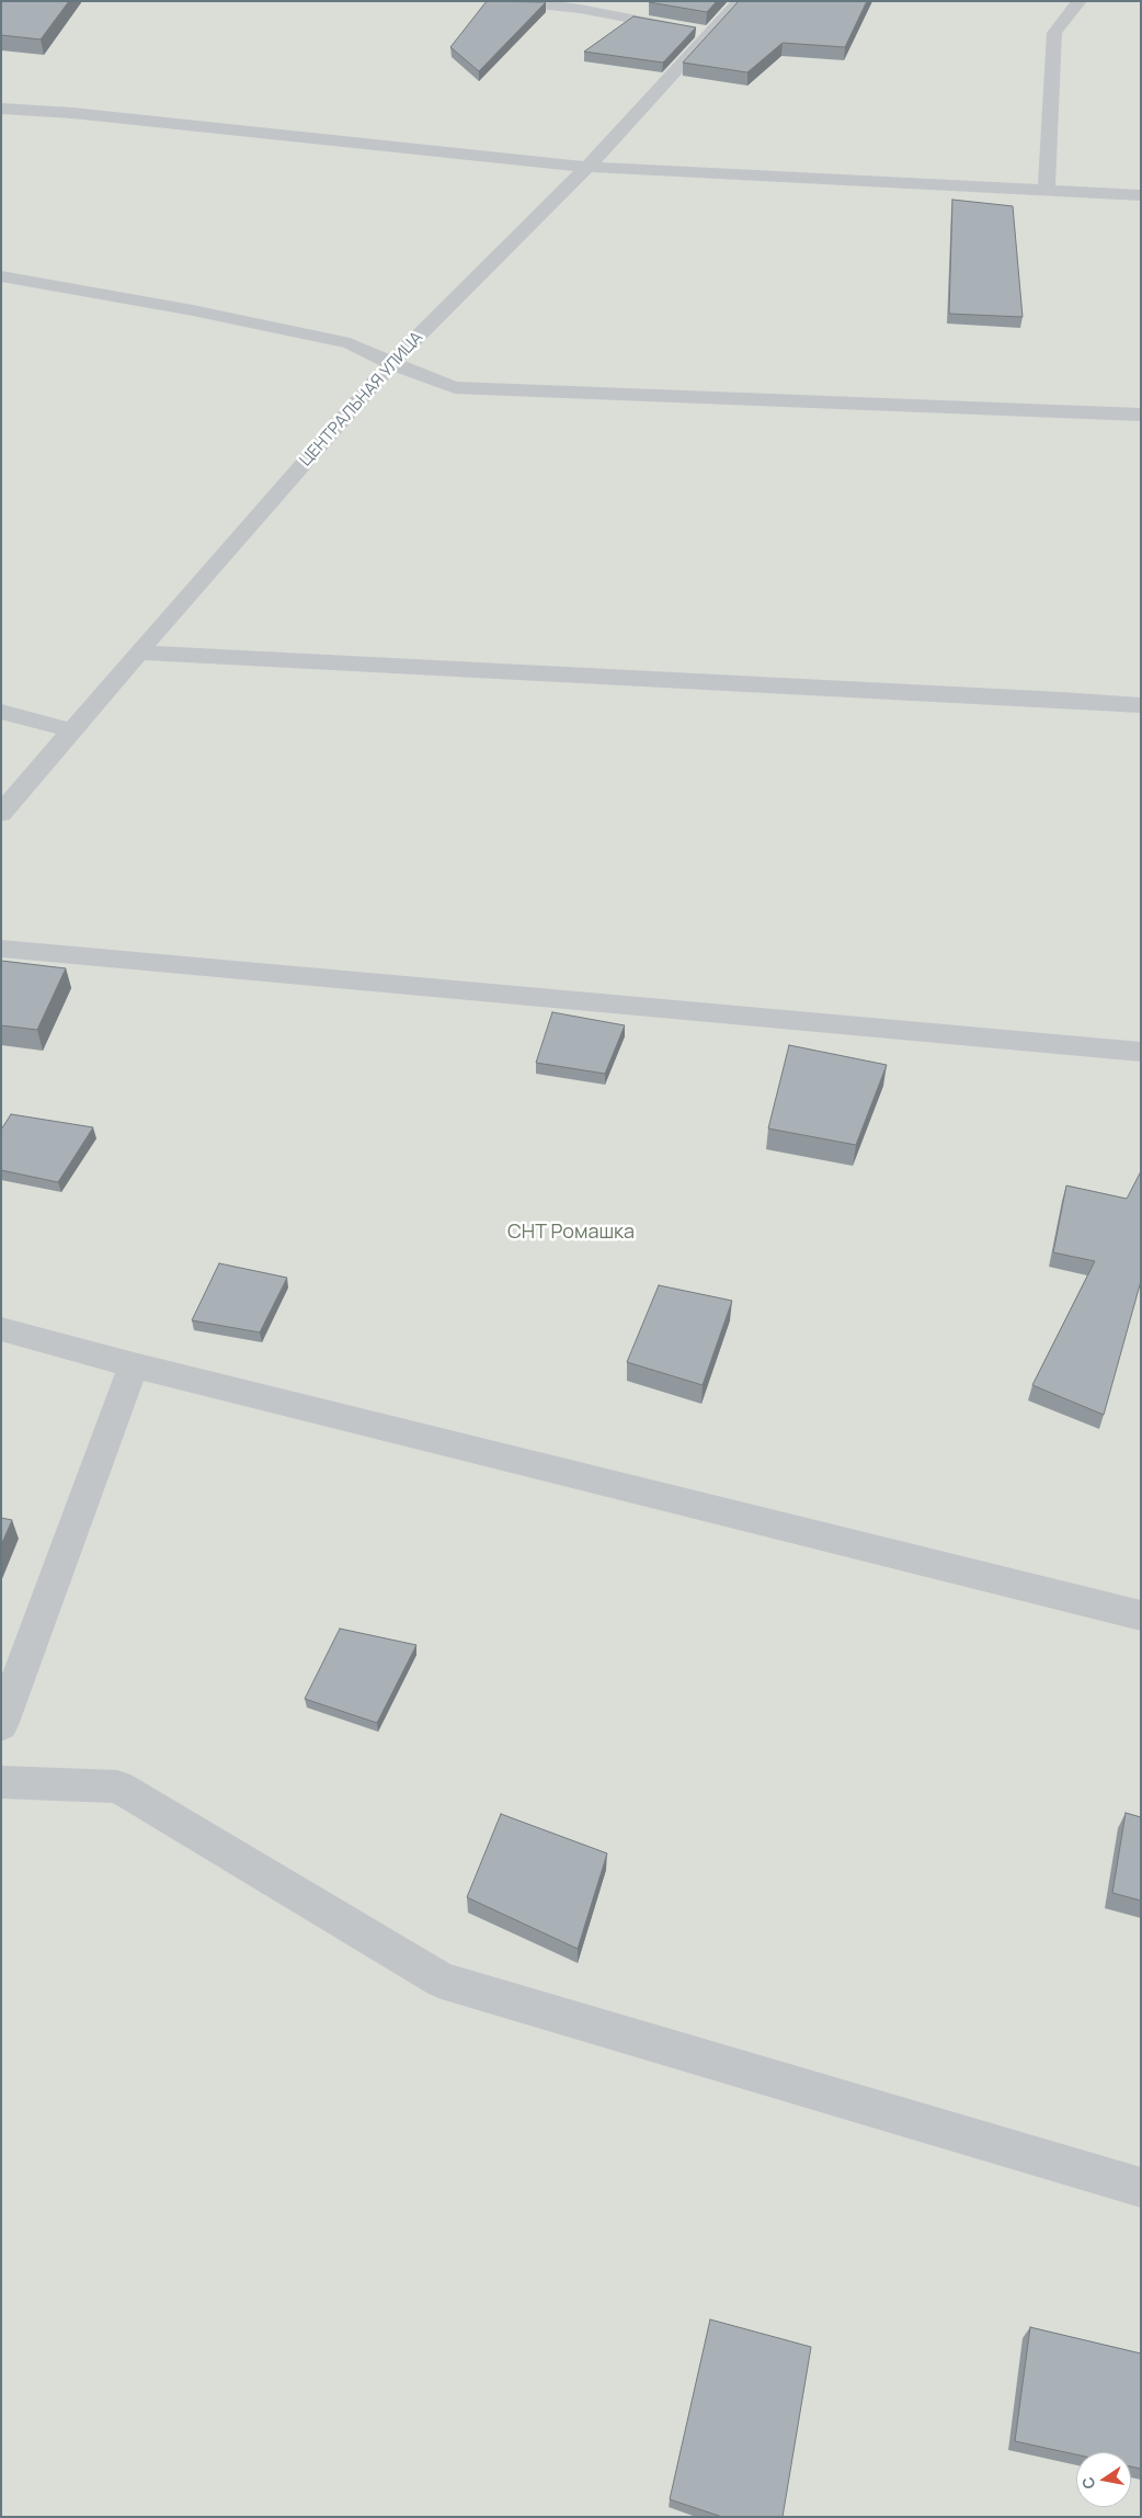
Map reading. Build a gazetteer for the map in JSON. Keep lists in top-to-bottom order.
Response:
{
  "streets": {
    "street": ["ЦЕНТРАЛЬНАЯ УЛИЦА"]
  },
  "parks": ["СНТ Ромашка"],
  "north": "left"
}
